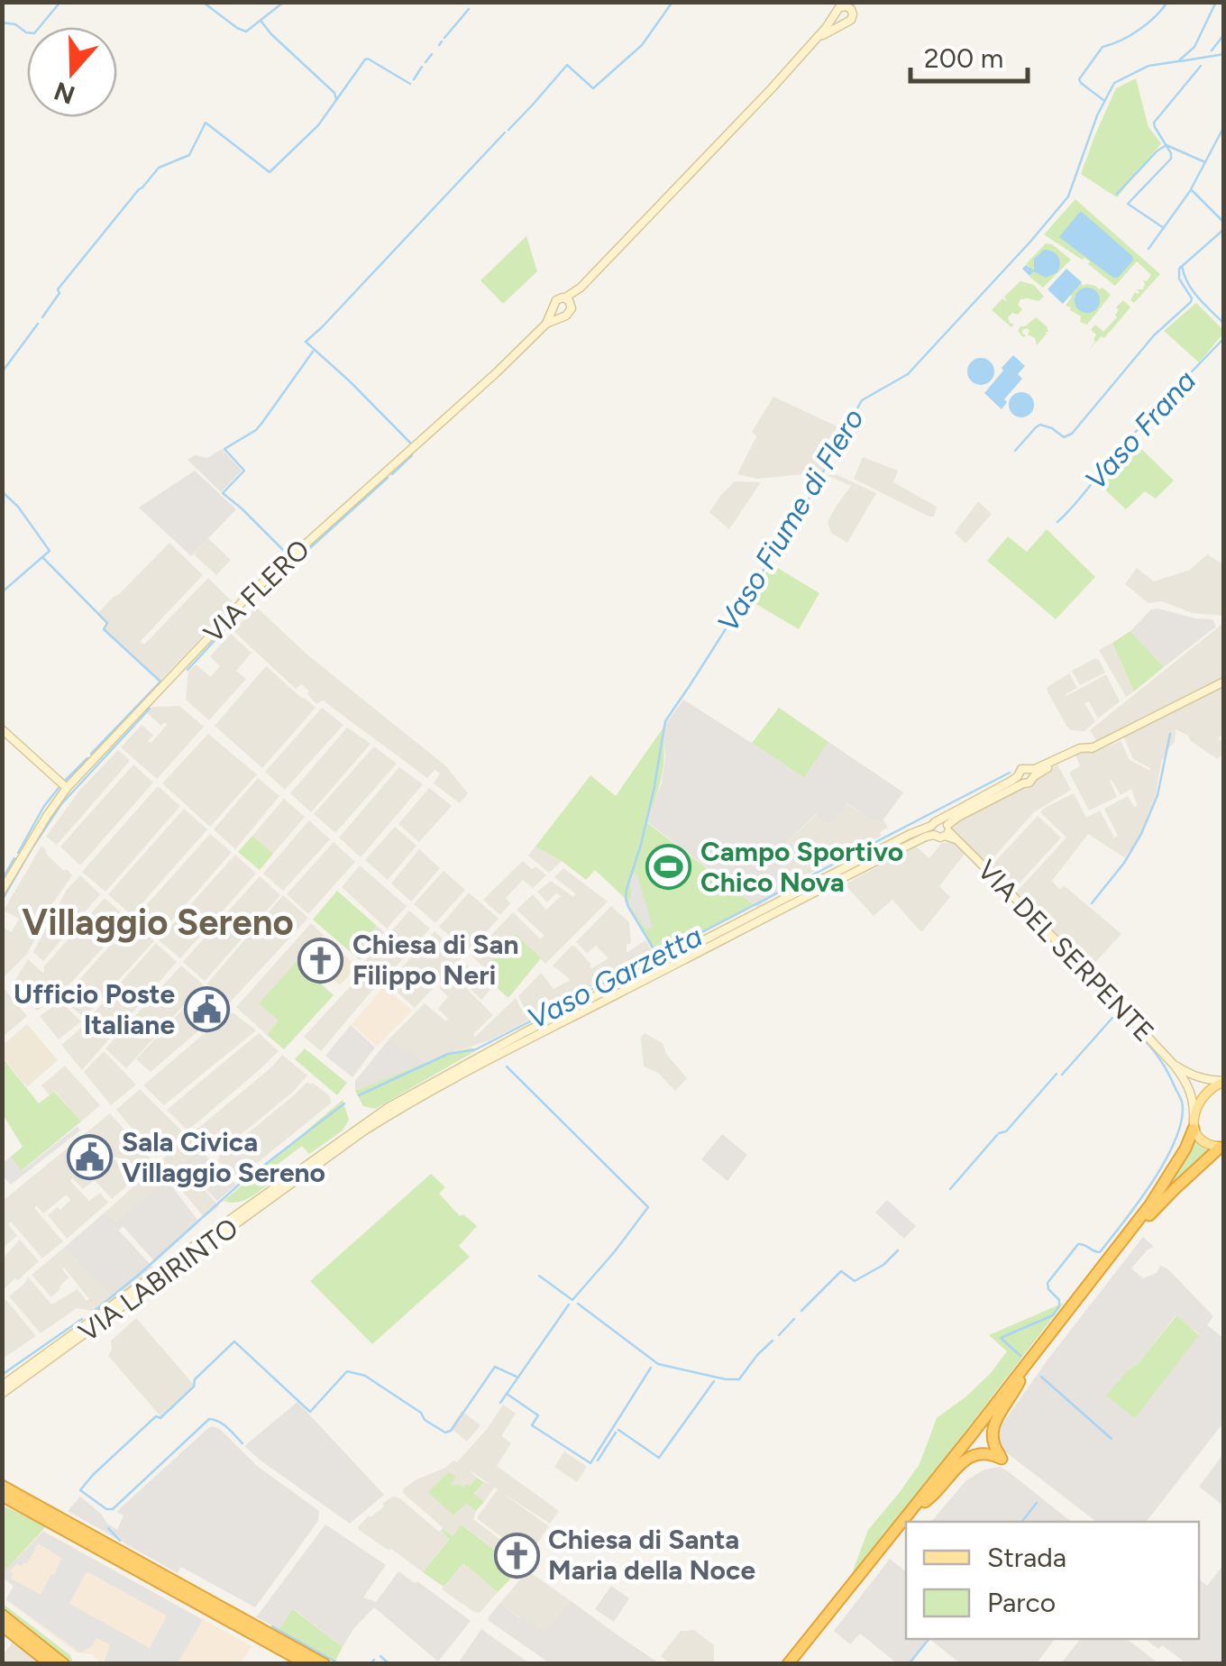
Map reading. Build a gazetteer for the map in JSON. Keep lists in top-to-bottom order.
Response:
{
  "streets": {
    "street": ["VIA FLERO", "VIA DEL SERPENTE", "VIA LABIRINTO"]
  },
  "crossings": [
    ["VIA DEL SERPENTE", "VIA LABIRINTO"]
  ],
  "districts": ["Villaggio Sereno"],
  "water": ["Vaso Frana", "Vaso Fiume di Flero", "Vaso Garzetta"],
  "places": {
    "sports": ["Campo Sportivo Chico Nova"],
    "church": ["Chiesa di San Filippo Neri", "Chiesa di Santa Maria della Noce"],
    "public building": ["Ufficio Poste Italiane", "Sala Civica Villaggio Sereno"]
  },
  "legend": ["Strada", "Parco"],
  "scale_bar": "200 m",
  "north": "bottom"
}
